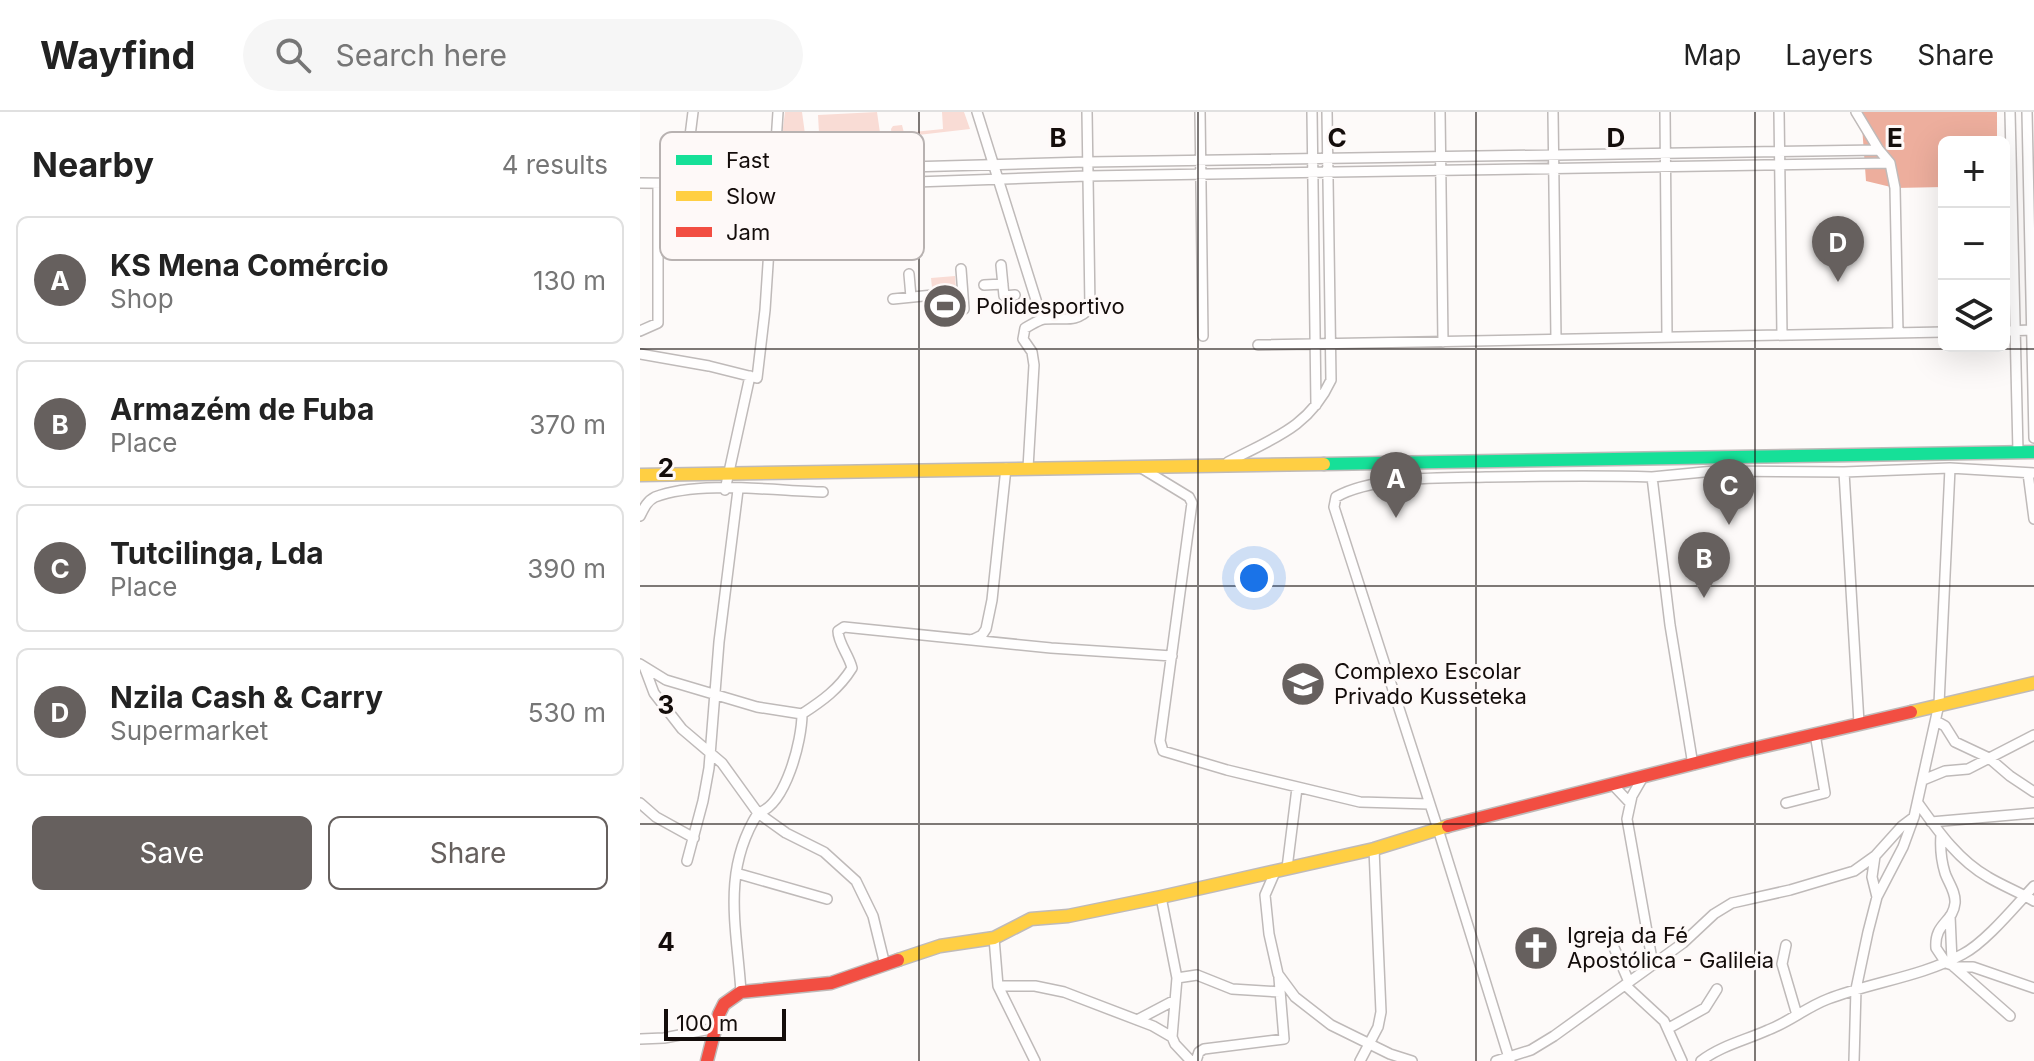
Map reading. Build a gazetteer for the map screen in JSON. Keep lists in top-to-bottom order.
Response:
{
  "places": {
    "sports": ["Polidesportivo"],
    "school or university": ["Complexo Escolar Privado Kusseteka"],
    "church": ["Igreja da Fé Apostólica - Galileia"]
  },
  "legend": ["Fast", "Slow", "Jam"],
  "scale_bar": "100 m",
  "page": {
    "header": "Wayfind",
    "search": "Search here",
    "nav": ["Map", "Layers", "Share"],
    "heading": ["Nearby", "4 results"],
    "map_buttons": ["+", "−"],
    "list": [
      {
        "mark": "A",
        "name": "KS Mena Comércio",
        "note": "Shop",
        "value": "130 m"
      },
      {
        "mark": "B",
        "name": "Armazém de Fuba",
        "note": "Place",
        "value": "370 m"
      },
      {
        "mark": "C",
        "name": "Tutcilinga, Lda",
        "note": "Place",
        "value": "390 m"
      },
      {
        "mark": "D",
        "name": "Nzila Cash & Carry",
        "note": "Supermarket",
        "value": "530 m"
      }
    ],
    "pins": [
      "D",
      "A",
      "C",
      "B"
    ],
    "buttons": ["Save", "Share"],
    "scale": "100 m"
  },
  "grid": {
    "columns": [
      "B",
      "C",
      "D",
      "E"
    ],
    "rows": ["2", "3", "4"]
  }
}
